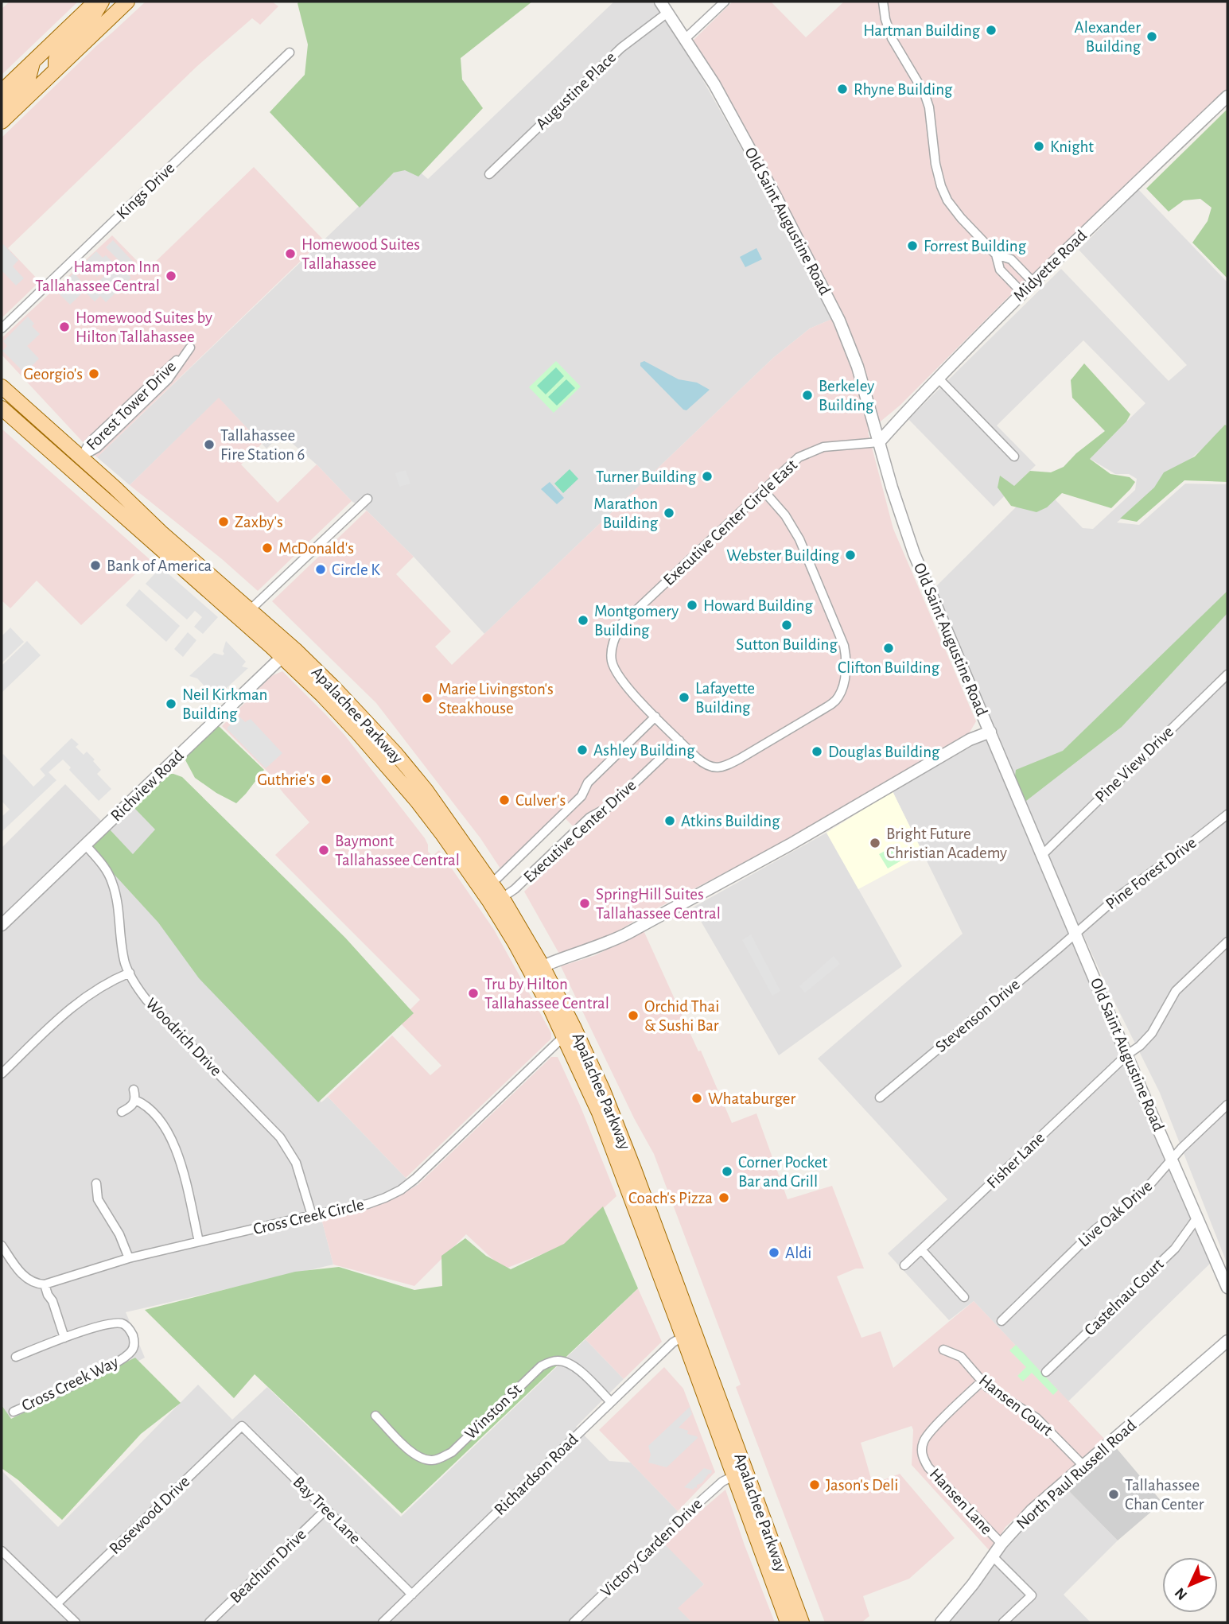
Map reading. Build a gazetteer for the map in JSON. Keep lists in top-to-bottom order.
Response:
{
  "streets": {
    "main road": ["Apalachee Parkway"],
    "street": [
      "Augustine Place",
      "Kings Drive",
      "Old Saint Augustine Road",
      "Midyette Road",
      "Forest Tower Drive",
      "Executive Center Circle East",
      "Pine View Drive",
      "Richview Road",
      "Executive Center Drive",
      "Pine Forest Drive",
      "Stevenson Drive",
      "Woodrich Drive",
      "Fisher Lane",
      "Live Oak Drive",
      "Cross Creek Circle",
      "Castelnau Court",
      "Cross Creek Way",
      "Hansen Court",
      "Winston St",
      "Richardson Road",
      "North Paul Russell Road",
      "Hansen Lane",
      "Bay Tree Lane",
      "Rosewood Drive",
      "Victory Garden Drive",
      "Beachum Drive"
    ]
  },
  "crossings": [
    ["Augustine Place", "Old Saint Augustine Road"],
    ["Old Saint Augustine Road", "Midyette Road"],
    ["Old Saint Augustine Road", "Executive Center Circle East"],
    ["Old Saint Augustine Road", "Pine View Drive"],
    ["Old Saint Augustine Road", "Pine Forest Drive"],
    ["Old Saint Augustine Road", "Stevenson Drive"],
    ["Old Saint Augustine Road", "Fisher Lane"],
    ["Old Saint Augustine Road", "Live Oak Drive"],
    ["Old Saint Augustine Road", "Castelnau Court"],
    ["Midyette Road", "Executive Center Circle East"],
    ["Forest Tower Drive", "Apalachee Parkway"],
    ["Executive Center Circle East", "Executive Center Drive"],
    ["Apalachee Parkway", "Richview Road"],
    ["Apalachee Parkway", "Executive Center Drive"],
    ["Apalachee Parkway", "Cross Creek Circle"],
    ["Apalachee Parkway", "Richardson Road"],
    ["Apalachee Parkway", "Victory Garden Drive"],
    ["Richview Road", "Woodrich Drive"],
    ["Pine Forest Drive", "Stevenson Drive"],
    ["Woodrich Drive", "Cross Creek Circle"],
    ["Hansen Court", "North Paul Russell Road"],
    ["Hansen Court", "Hansen Lane"],
    ["Winston St", "Richardson Road"],
    ["Richardson Road", "Bay Tree Lane"],
    ["North Paul Russell Road", "Hansen Lane"],
    ["Bay Tree Lane", "Rosewood Drive"],
    ["Bay Tree Lane", "Beachum Drive"]
  ],
  "places": [
    "Hartman Building",
    "Alexander Building",
    "Rhyne Building",
    "Knight",
    "Forrest Building",
    "Homewood Suites Tallahassee",
    "Hampton Inn Tallahassee Central",
    "Homewood Suites by Hilton Tallahassee",
    "Georgio's",
    "Berkeley Building",
    "Tallahassee Fire Station 6",
    "Turner Building",
    "Marathon Building",
    "Zaxby's",
    "McDonald's",
    "Webster Building",
    "Bank of America",
    "Circle K",
    "Howard Building",
    "Montgomery Building",
    "Sutton Building",
    "Clifton Building",
    "Lafayette Building",
    "Marie Livingston's Steakhouse",
    "Neil Kirkman Building",
    "Ashley Building",
    "Douglas Building",
    "Guthrie's",
    "Culver's",
    "Atkins Building",
    "Bright Future Christian Academy",
    "Baymont Tallahassee Central",
    "SpringHill Suites Tallahassee Central",
    "Tru by Hilton Tallahassee Central",
    "Orchid Thai & Sushi Bar",
    "Whataburger",
    "Corner Pocket Bar and Grill",
    "Coach's Pizza",
    "Aldi",
    "Jason's Deli",
    "Tallahassee Chan Center"
  ],
  "north": "bottom left"
}
